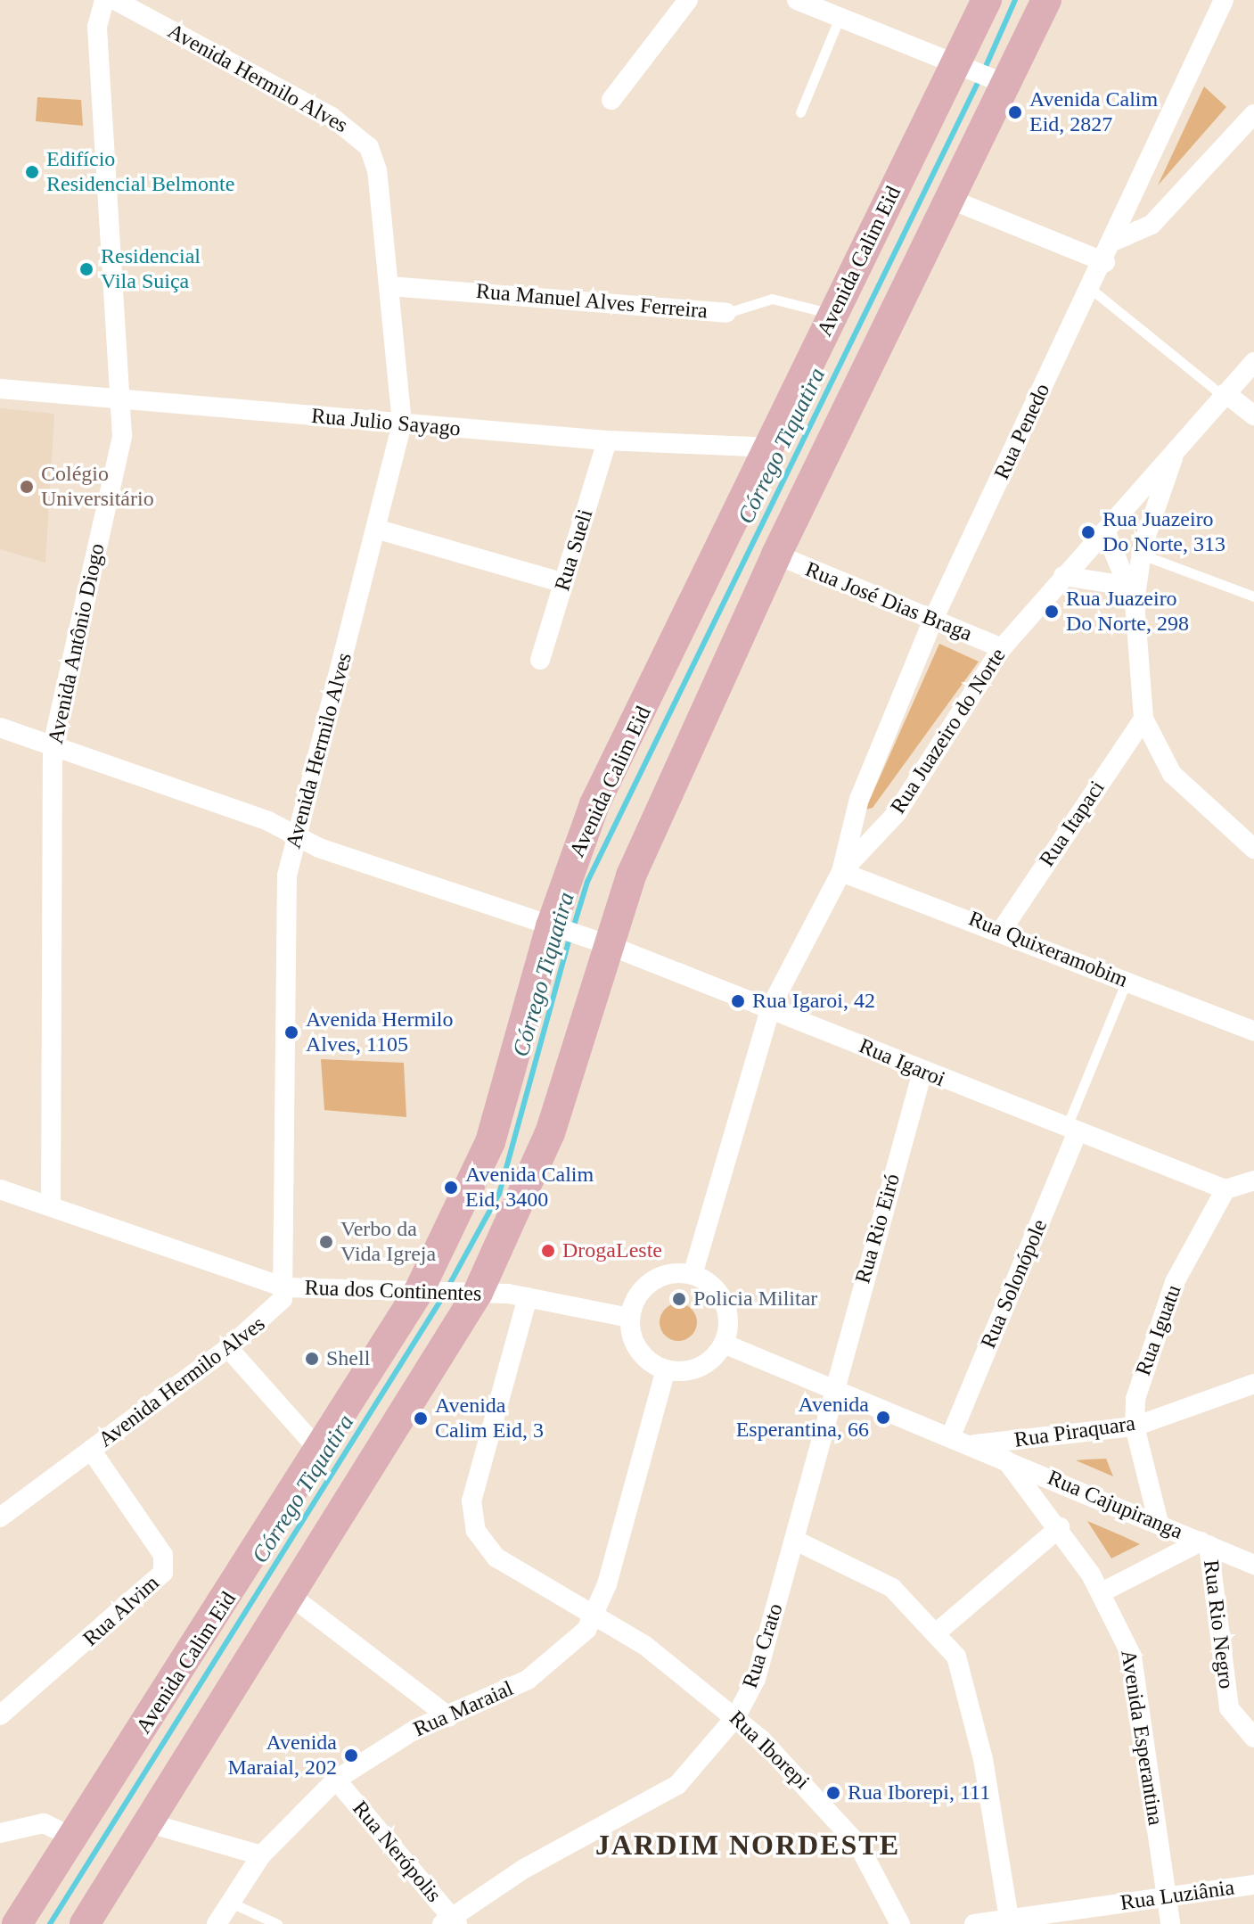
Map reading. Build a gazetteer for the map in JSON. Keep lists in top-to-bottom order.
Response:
{
  "streets": {
    "main road": ["Avenida Calim Eid"],
    "street": [
      "Avenida Hermilo Alves",
      "Rua Manuel Alves Ferreira",
      "Rua Julio Sayago",
      "Rua Penedo",
      "Rua Sueli",
      "Rua José Dias Braga",
      "Avenida Antônio Diogo",
      "Rua Juazeiro do Norte",
      "Rua Itapaci",
      "Rua Quixeramobim",
      "Rua Igaroi",
      "Rua Rio Eiró",
      "Rua Solonópole",
      "Rua dos Continentes",
      "Rua Iguatu",
      "Rua Piraquara",
      "Rua Cajupiranga",
      "Rua Alvim",
      "Rua Rio Negro",
      "Rua Crato",
      "Rua Maraial",
      "Avenida Esperantina",
      "Rua Iborepi",
      "Rua Nerópolis",
      "Rua Luziânia"
    ]
  },
  "crossings": [
    ["Avenida Hermilo Alves", "Rua Manuel Alves Ferreira"],
    ["Avenida Hermilo Alves", "Rua Julio Sayago"],
    ["Avenida Hermilo Alves", "Rua Igaroi"],
    ["Avenida Hermilo Alves", "Rua dos Continentes"],
    ["Avenida Hermilo Alves", "Rua Alvim"],
    ["Avenida Calim Eid", "Rua Manuel Alves Ferreira"],
    ["Avenida Calim Eid", "Rua Julio Sayago"],
    ["Avenida Calim Eid", "Rua Igaroi"],
    ["Avenida Calim Eid", "Rua dos Continentes"],
    ["Rua Julio Sayago", "Rua Sueli"],
    ["Rua Julio Sayago", "Avenida Antônio Diogo"],
    ["Rua Penedo", "Rua José Dias Braga"],
    ["Rua Penedo", "Rua Juazeiro do Norte"],
    ["Rua Penedo", "Rua Quixeramobim"],
    ["Rua José Dias Braga", "Rua Juazeiro do Norte"],
    ["Avenida Antônio Diogo", "Rua Igaroi"],
    ["Avenida Antônio Diogo", "Rua dos Continentes"],
    ["Rua Juazeiro do Norte", "Rua Quixeramobim"],
    ["Rua Juazeiro do Norte", "Rua Igaroi"],
    ["Rua Juazeiro do Norte", "Rua dos Continentes"],
    ["Rua Itapaci", "Rua Quixeramobim"],
    ["Rua Igaroi", "Rua Rio Eiró"],
    ["Rua Igaroi", "Rua Solonópole"],
    ["Rua Igaroi", "Rua Iguatu"],
    ["Rua Rio Eiró", "Rua Crato"],
    ["Rua dos Continentes", "Rua Iborepi"],
    ["Rua Iguatu", "Rua Piraquara"],
    ["Rua Iguatu", "Rua Cajupiranga"],
    ["Rua Piraquara", "Rua Cajupiranga"],
    ["Rua Cajupiranga", "Rua Rio Negro"],
    ["Rua Cajupiranga", "Avenida Esperantina"],
    ["Rua Crato", "Rua Iborepi"],
    ["Rua Crato", "Rua Nerópolis"],
    ["Rua Maraial", "Rua Iborepi"],
    ["Rua Maraial", "Rua Nerópolis"],
    ["Avenida Esperantina", "Rua Luziânia"]
  ],
  "districts": ["JARDIM NORDESTE"],
  "water": ["Córrego Tiquatira"],
  "places": [
    "Avenida Calim Eid, 2827",
    "Edifício Residencial Belmonte",
    "Residencial Vila Suiça",
    "Colégio Universitário",
    "Rua Juazeiro Do Norte, 313",
    "Rua Juazeiro Do Norte, 298",
    "Rua Igaroi, 42",
    "Avenida Hermilo Alves, 1105",
    "Avenida Calim Eid, 3400",
    "Verbo da Vida Igreja",
    "DrogaLeste",
    "Policia Militar",
    "Shell",
    "Avenida Esperantina, 66",
    "Avenida Calim Eid, 3",
    "Avenida Maraial, 202",
    "Rua Iborepi, 111"
  ]
}
